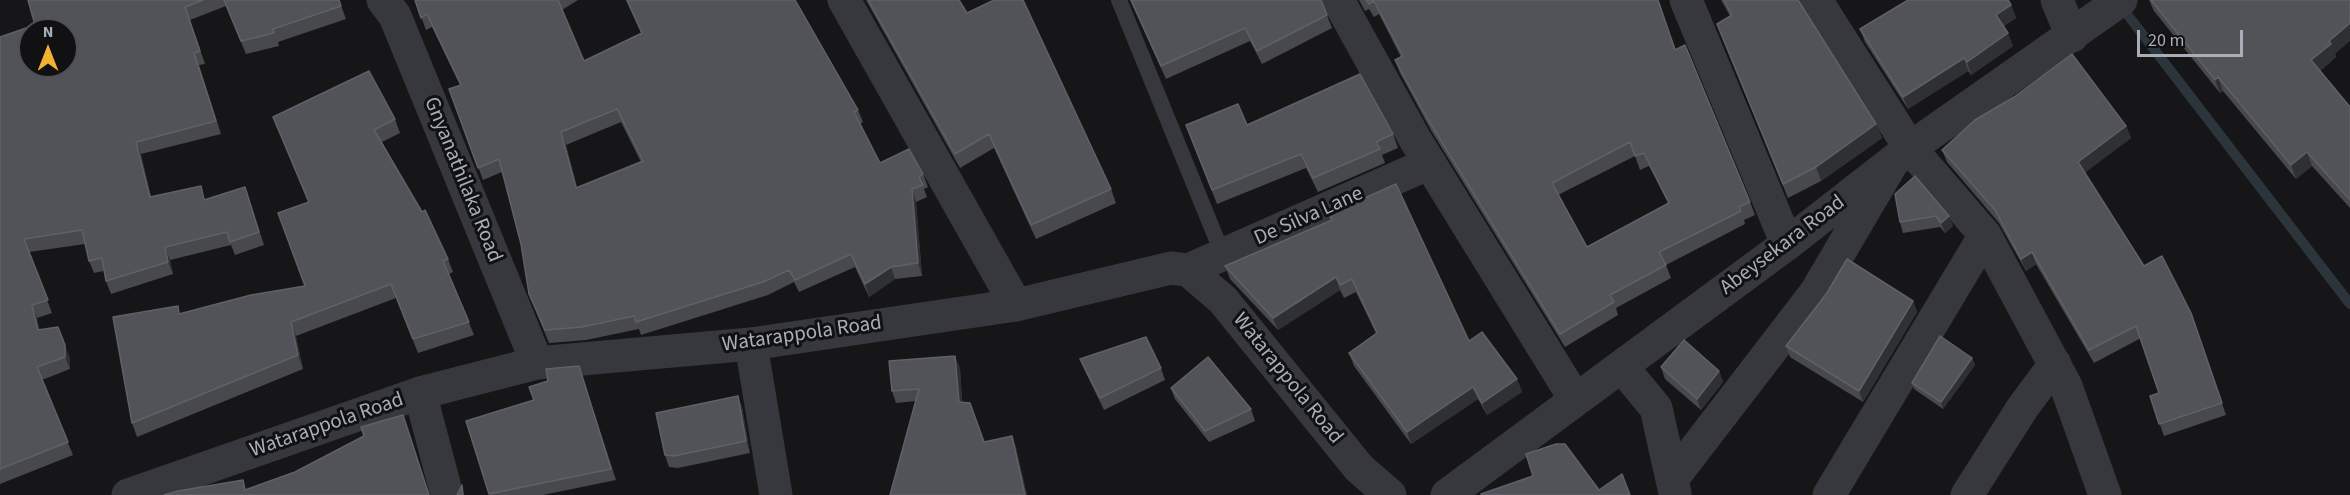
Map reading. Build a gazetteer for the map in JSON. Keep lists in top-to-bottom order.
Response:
{
  "streets": {
    "street": [
      "Gnyanathilaka Road",
      "De Silva Lane",
      "Abeysekara Road",
      "Watarappola Road"
    ]
  },
  "crossings": [
    ["Gnyanathilaka Road", "Watarappola Road"],
    ["De Silva Lane", "Watarappola Road"]
  ],
  "scale_bar": "20 m",
  "north": "top"
}
